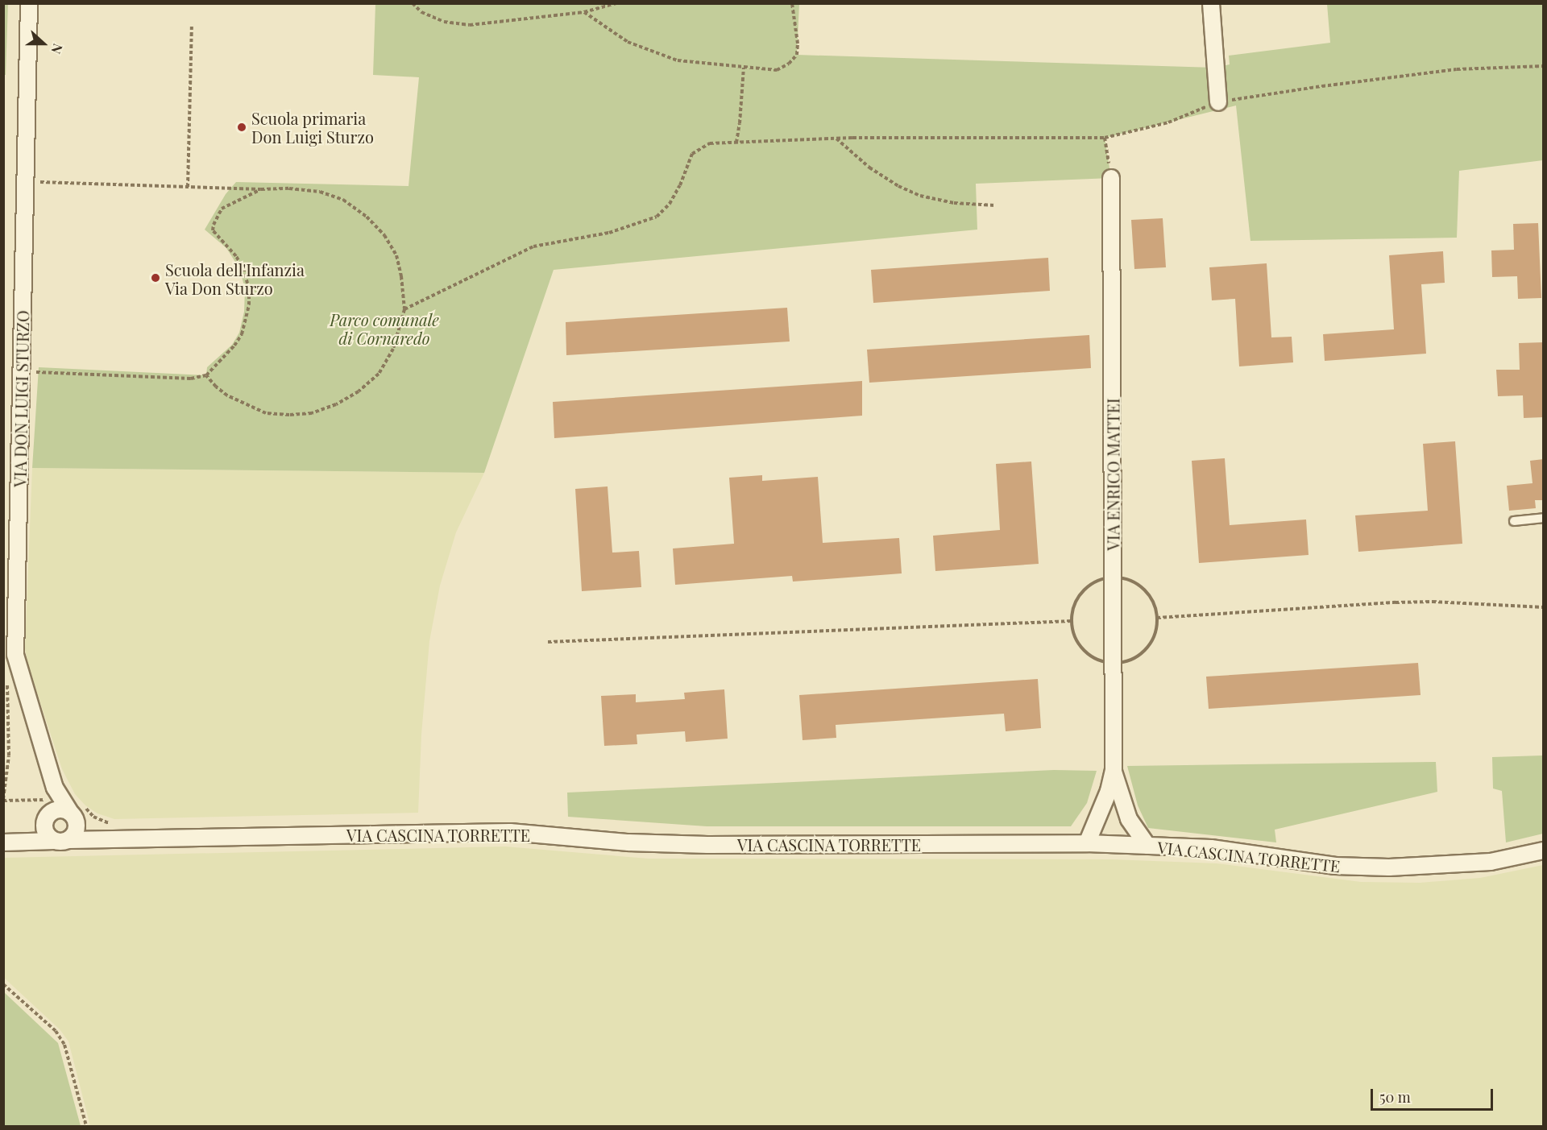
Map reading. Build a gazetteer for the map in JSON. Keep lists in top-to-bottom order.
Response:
{
  "streets": {
    "street": ["VIA DON LUIGI STURZO", "VIA ENRICO MATTEI", "VIA CASCINA TORRETTE"]
  },
  "crossings": [
    ["VIA DON LUIGI STURZO", "VIA CASCINA TORRETTE"],
    ["VIA ENRICO MATTEI", "VIA CASCINA TORRETTE"]
  ],
  "parks": ["Parco comunale di Cornaredo"],
  "places": ["Scuola primaria Don Luigi Sturzo", "Scuola dell'Infanzia Via Don Sturzo"],
  "scale_bar": "50 m",
  "north": "right"
}
